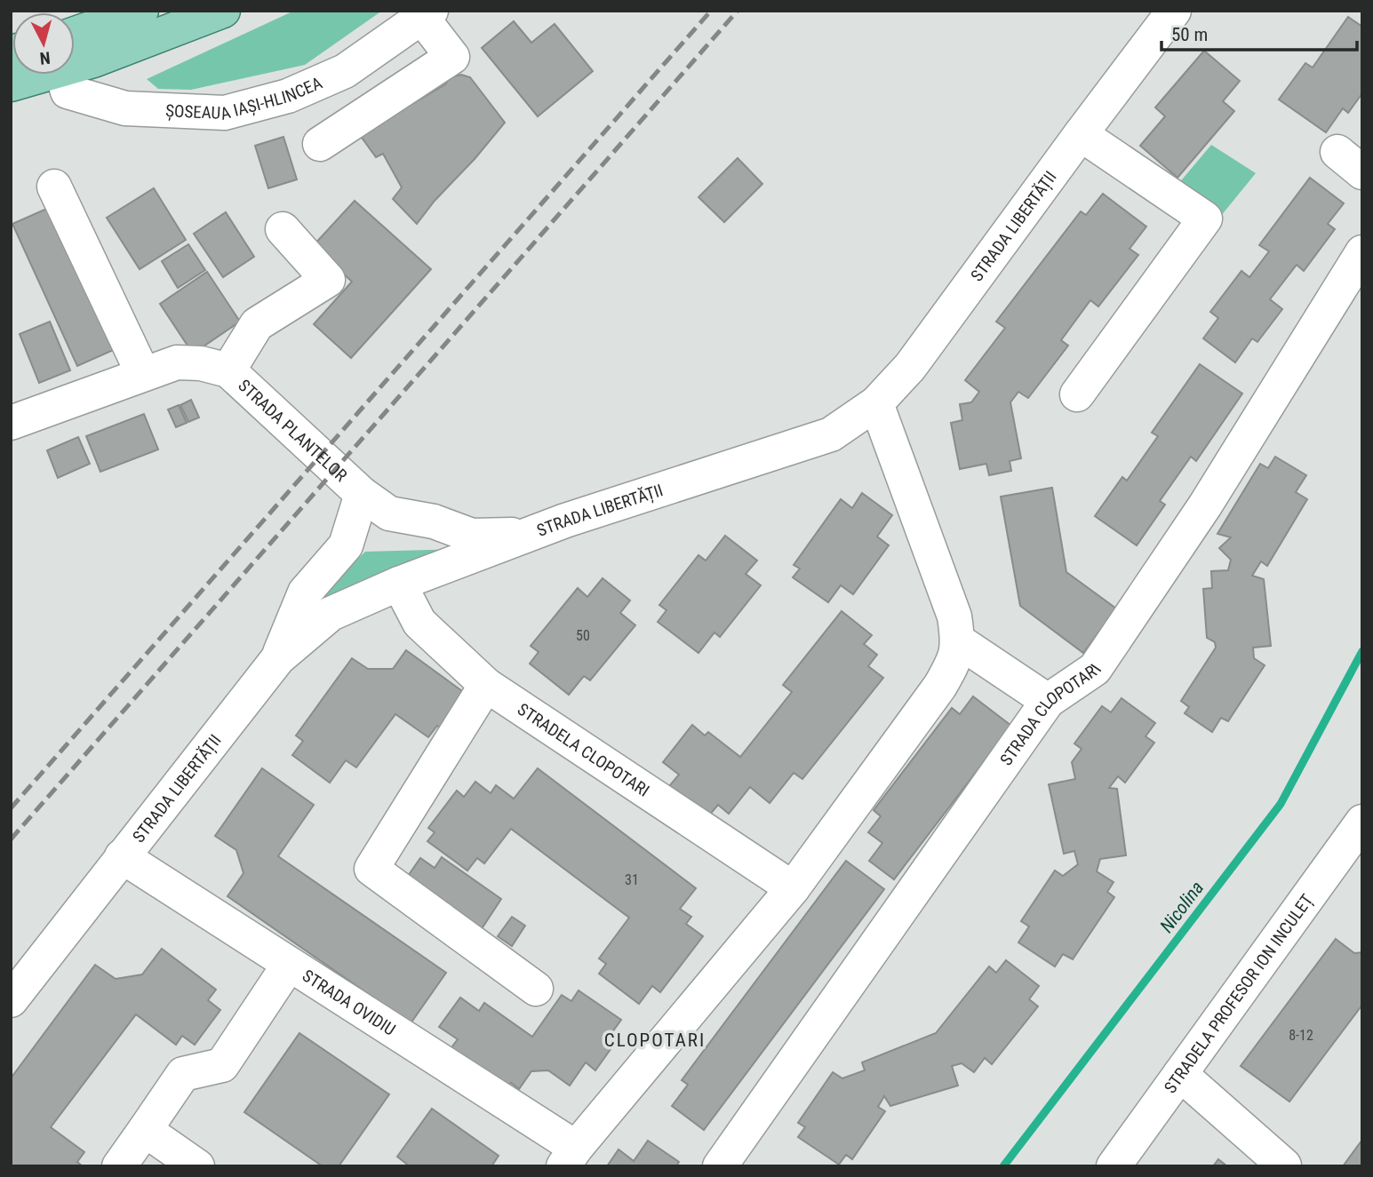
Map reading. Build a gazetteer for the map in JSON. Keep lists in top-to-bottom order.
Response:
{
  "streets": {
    "street": [
      "ȘOSEAUA IAȘI-HLINCEA",
      "STRADA LIBERTĂȚII",
      "STRADA PLANTELOR",
      "STRADA CLOPOTARI",
      "STRADELA CLOPOTARI",
      "STRADELA PROFESOR ION INCULEȚ",
      "STRADA OVIDIU"
    ]
  },
  "crossings": [
    ["STRADA LIBERTĂȚII", "STRADA PLANTELOR"],
    ["STRADA LIBERTĂȚII", "STRADELA CLOPOTARI"],
    ["STRADA LIBERTĂȚII", "STRADA OVIDIU"]
  ],
  "districts": ["CLOPOTARI"],
  "water": ["Nicolina"],
  "house_numbers": ["50", "31", "8-12"],
  "scale_bar": "50 m",
  "north": "bottom"
}
